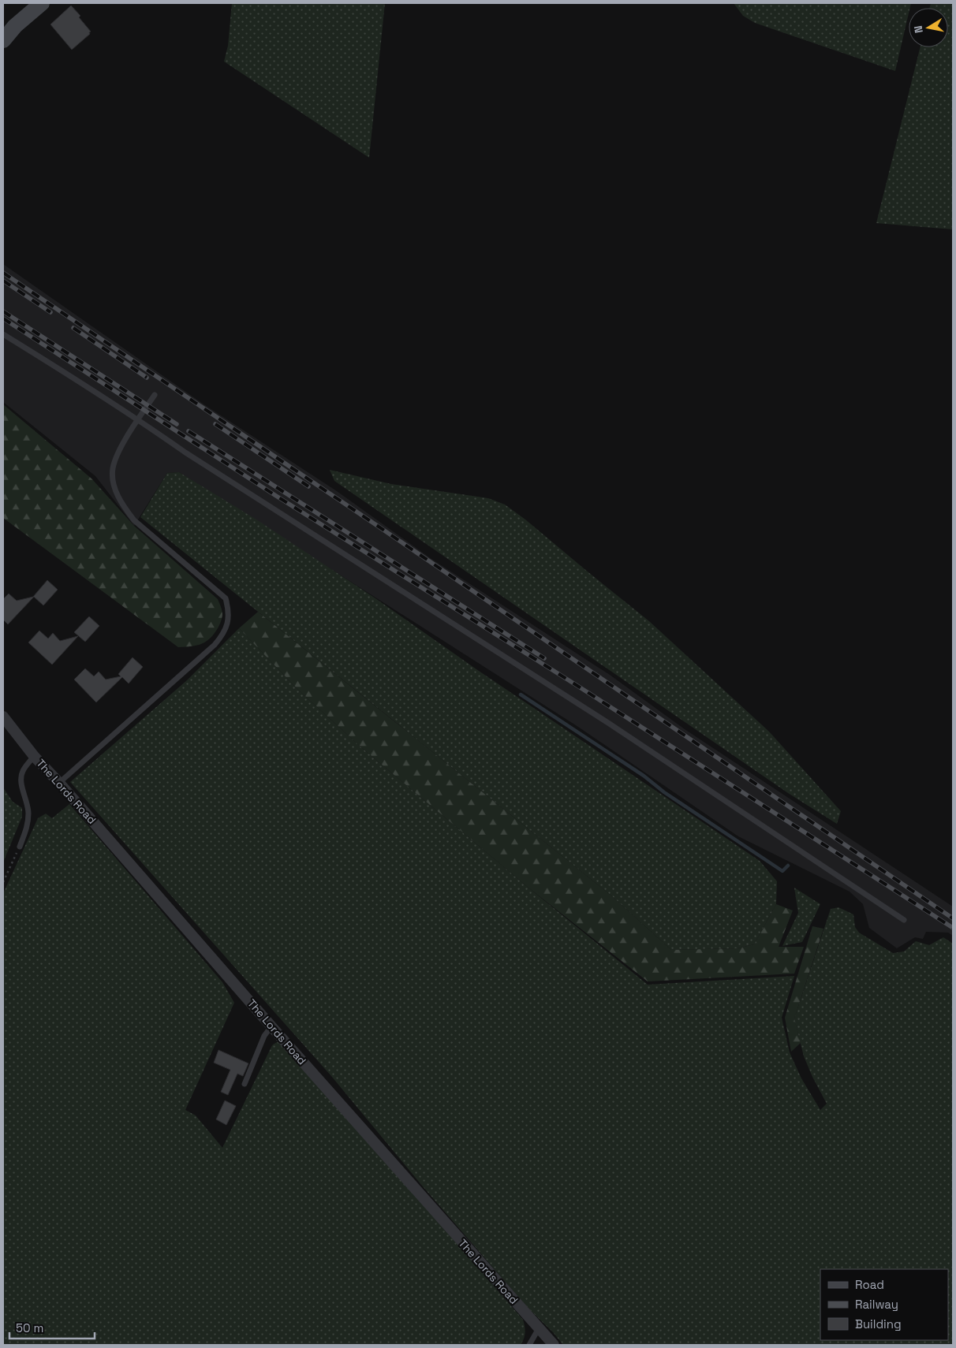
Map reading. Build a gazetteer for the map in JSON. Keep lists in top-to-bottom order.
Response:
{
  "streets": {
    "street": ["The Lords Road"]
  },
  "legend": ["Road", "Railway", "Building"],
  "scale_bar": "50 m",
  "north": "left"
}
